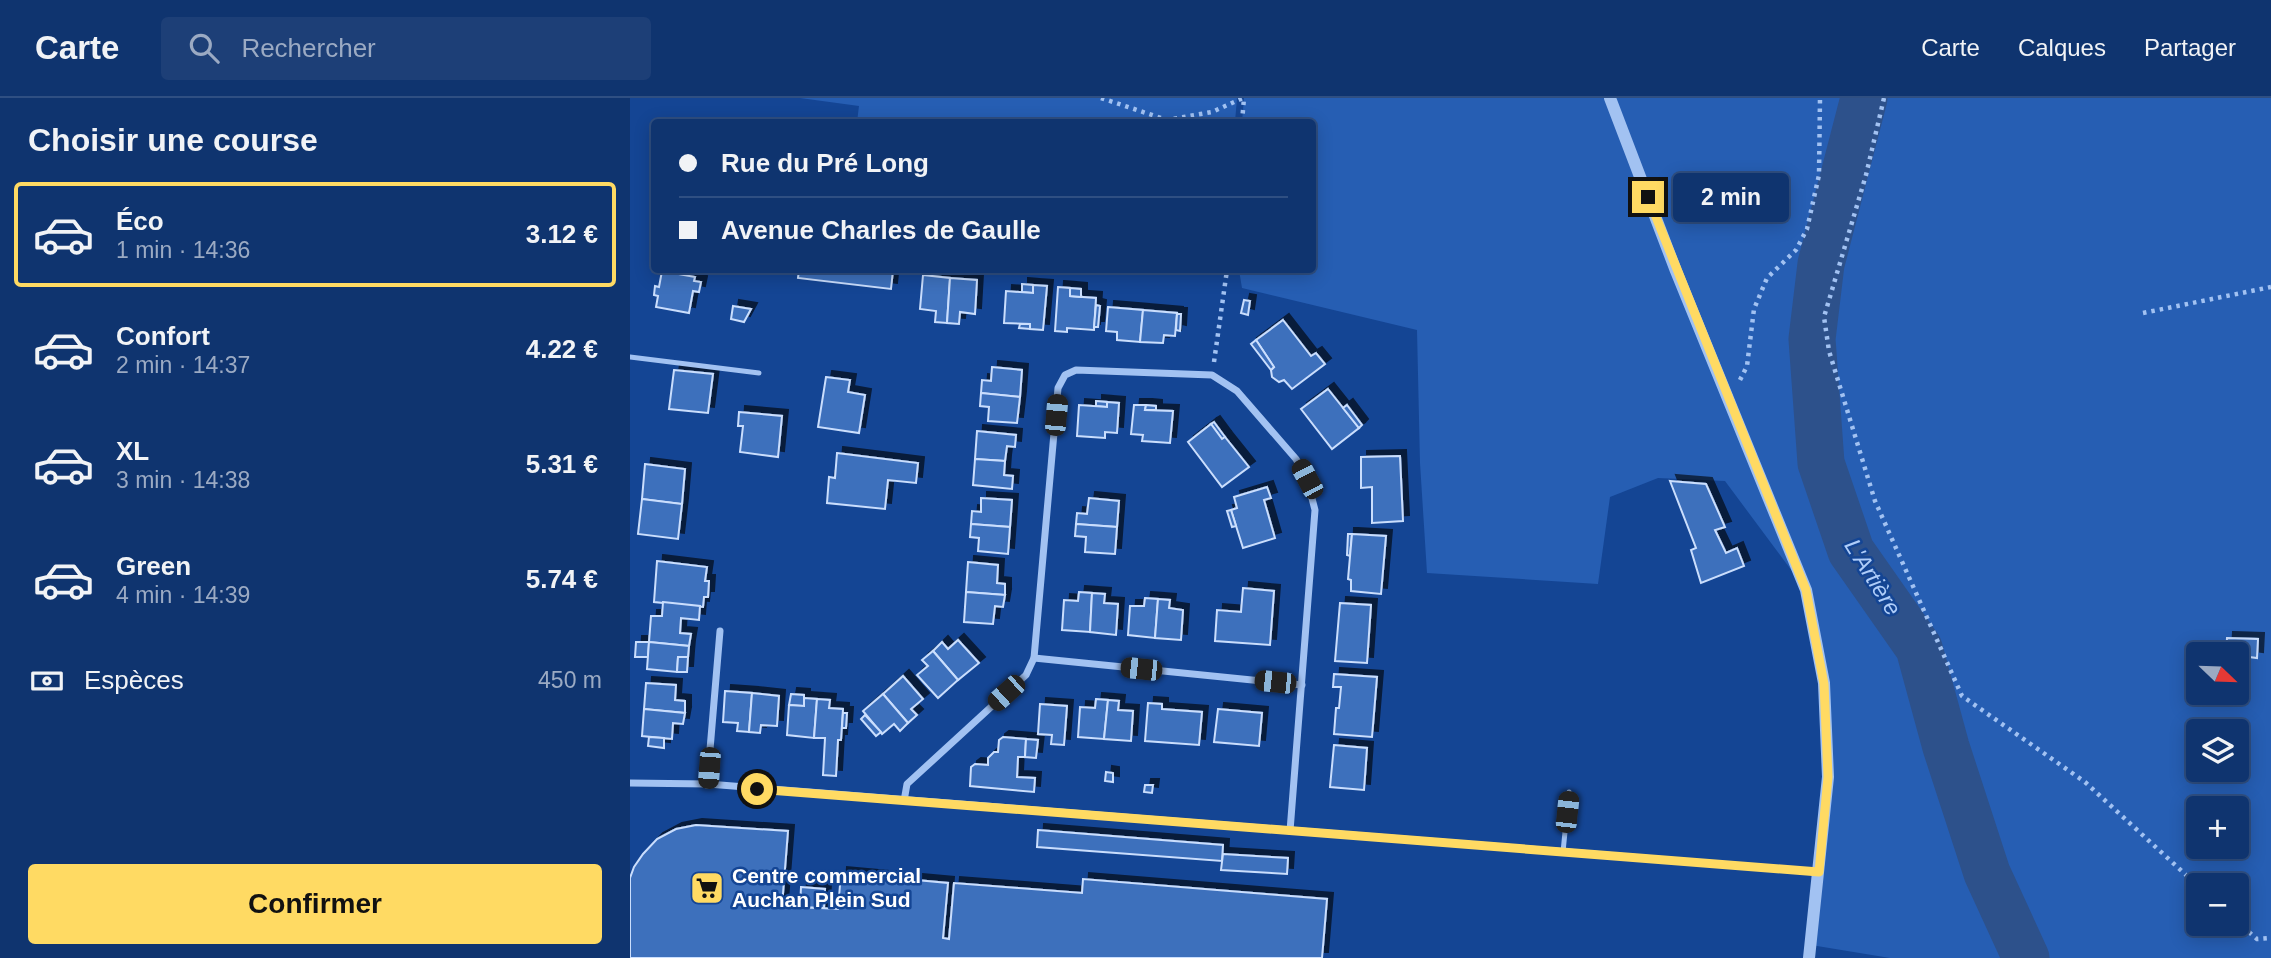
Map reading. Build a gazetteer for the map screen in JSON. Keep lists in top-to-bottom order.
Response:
{
  "water": ["L'Artière"],
  "places": {
    "supermarket": ["Centre commercial Auchan Plein Sud"]
  },
  "north": "bottom right",
  "page": {
    "header": "Carte",
    "search": "Rechercher",
    "nav": ["Carte", "Calques", "Partager"],
    "heading": "Choisir une course",
    "banner": ["Rue du Pré Long", "Avenue Charles de Gaulle"],
    "bubble": "2 min",
    "list": [
      {
        "name": "Éco",
        "note": "1 min · 14:36",
        "value": "3.12 €"
      },
      {
        "name": "Confort",
        "note": "2 min · 14:37",
        "value": "4.22 €"
      },
      {
        "name": "XL",
        "note": "3 min · 14:38",
        "value": "5.31 €"
      },
      {
        "name": "Green",
        "note": "4 min · 14:39",
        "value": "5.74 €"
      }
    ],
    "pay": ["Espèces", "450 m"],
    "map_buttons": ["+", "−"],
    "buttons": "Confirmer"
  }
}
